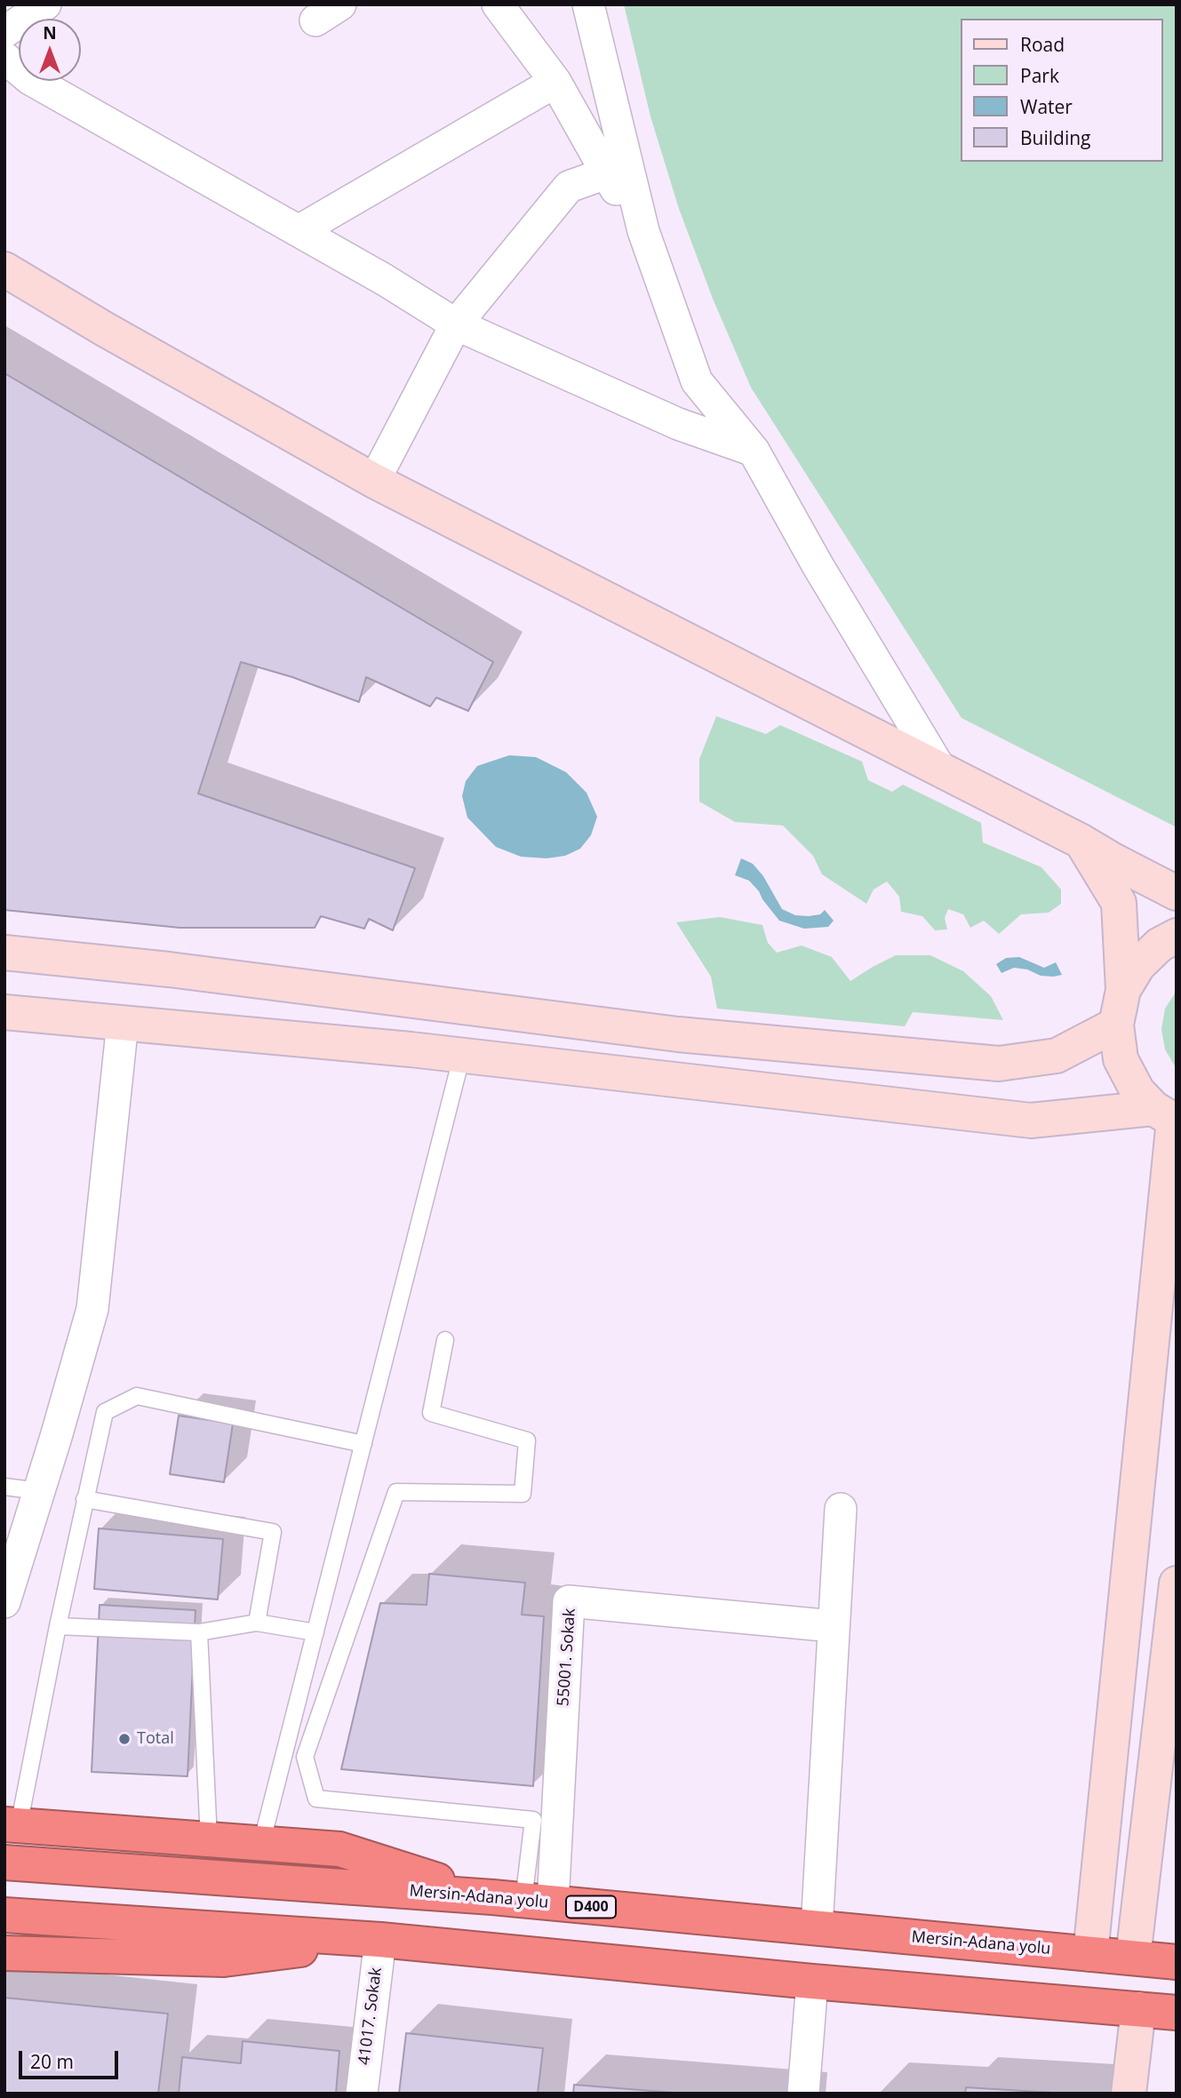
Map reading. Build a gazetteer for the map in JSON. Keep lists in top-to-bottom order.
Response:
{
  "streets": {
    "highway": ["Mersin-Adana yolu", "D400"],
    "street": ["55001. Sokak", "41017. Sokak"]
  },
  "crossings": [
    ["55001. Sokak", "Mersin-Adana yolu"]
  ],
  "places": ["Total"],
  "legend": [
    "Road",
    "Park",
    "Water",
    "Building"
  ],
  "scale_bar": "20 m",
  "north": "top"
}
